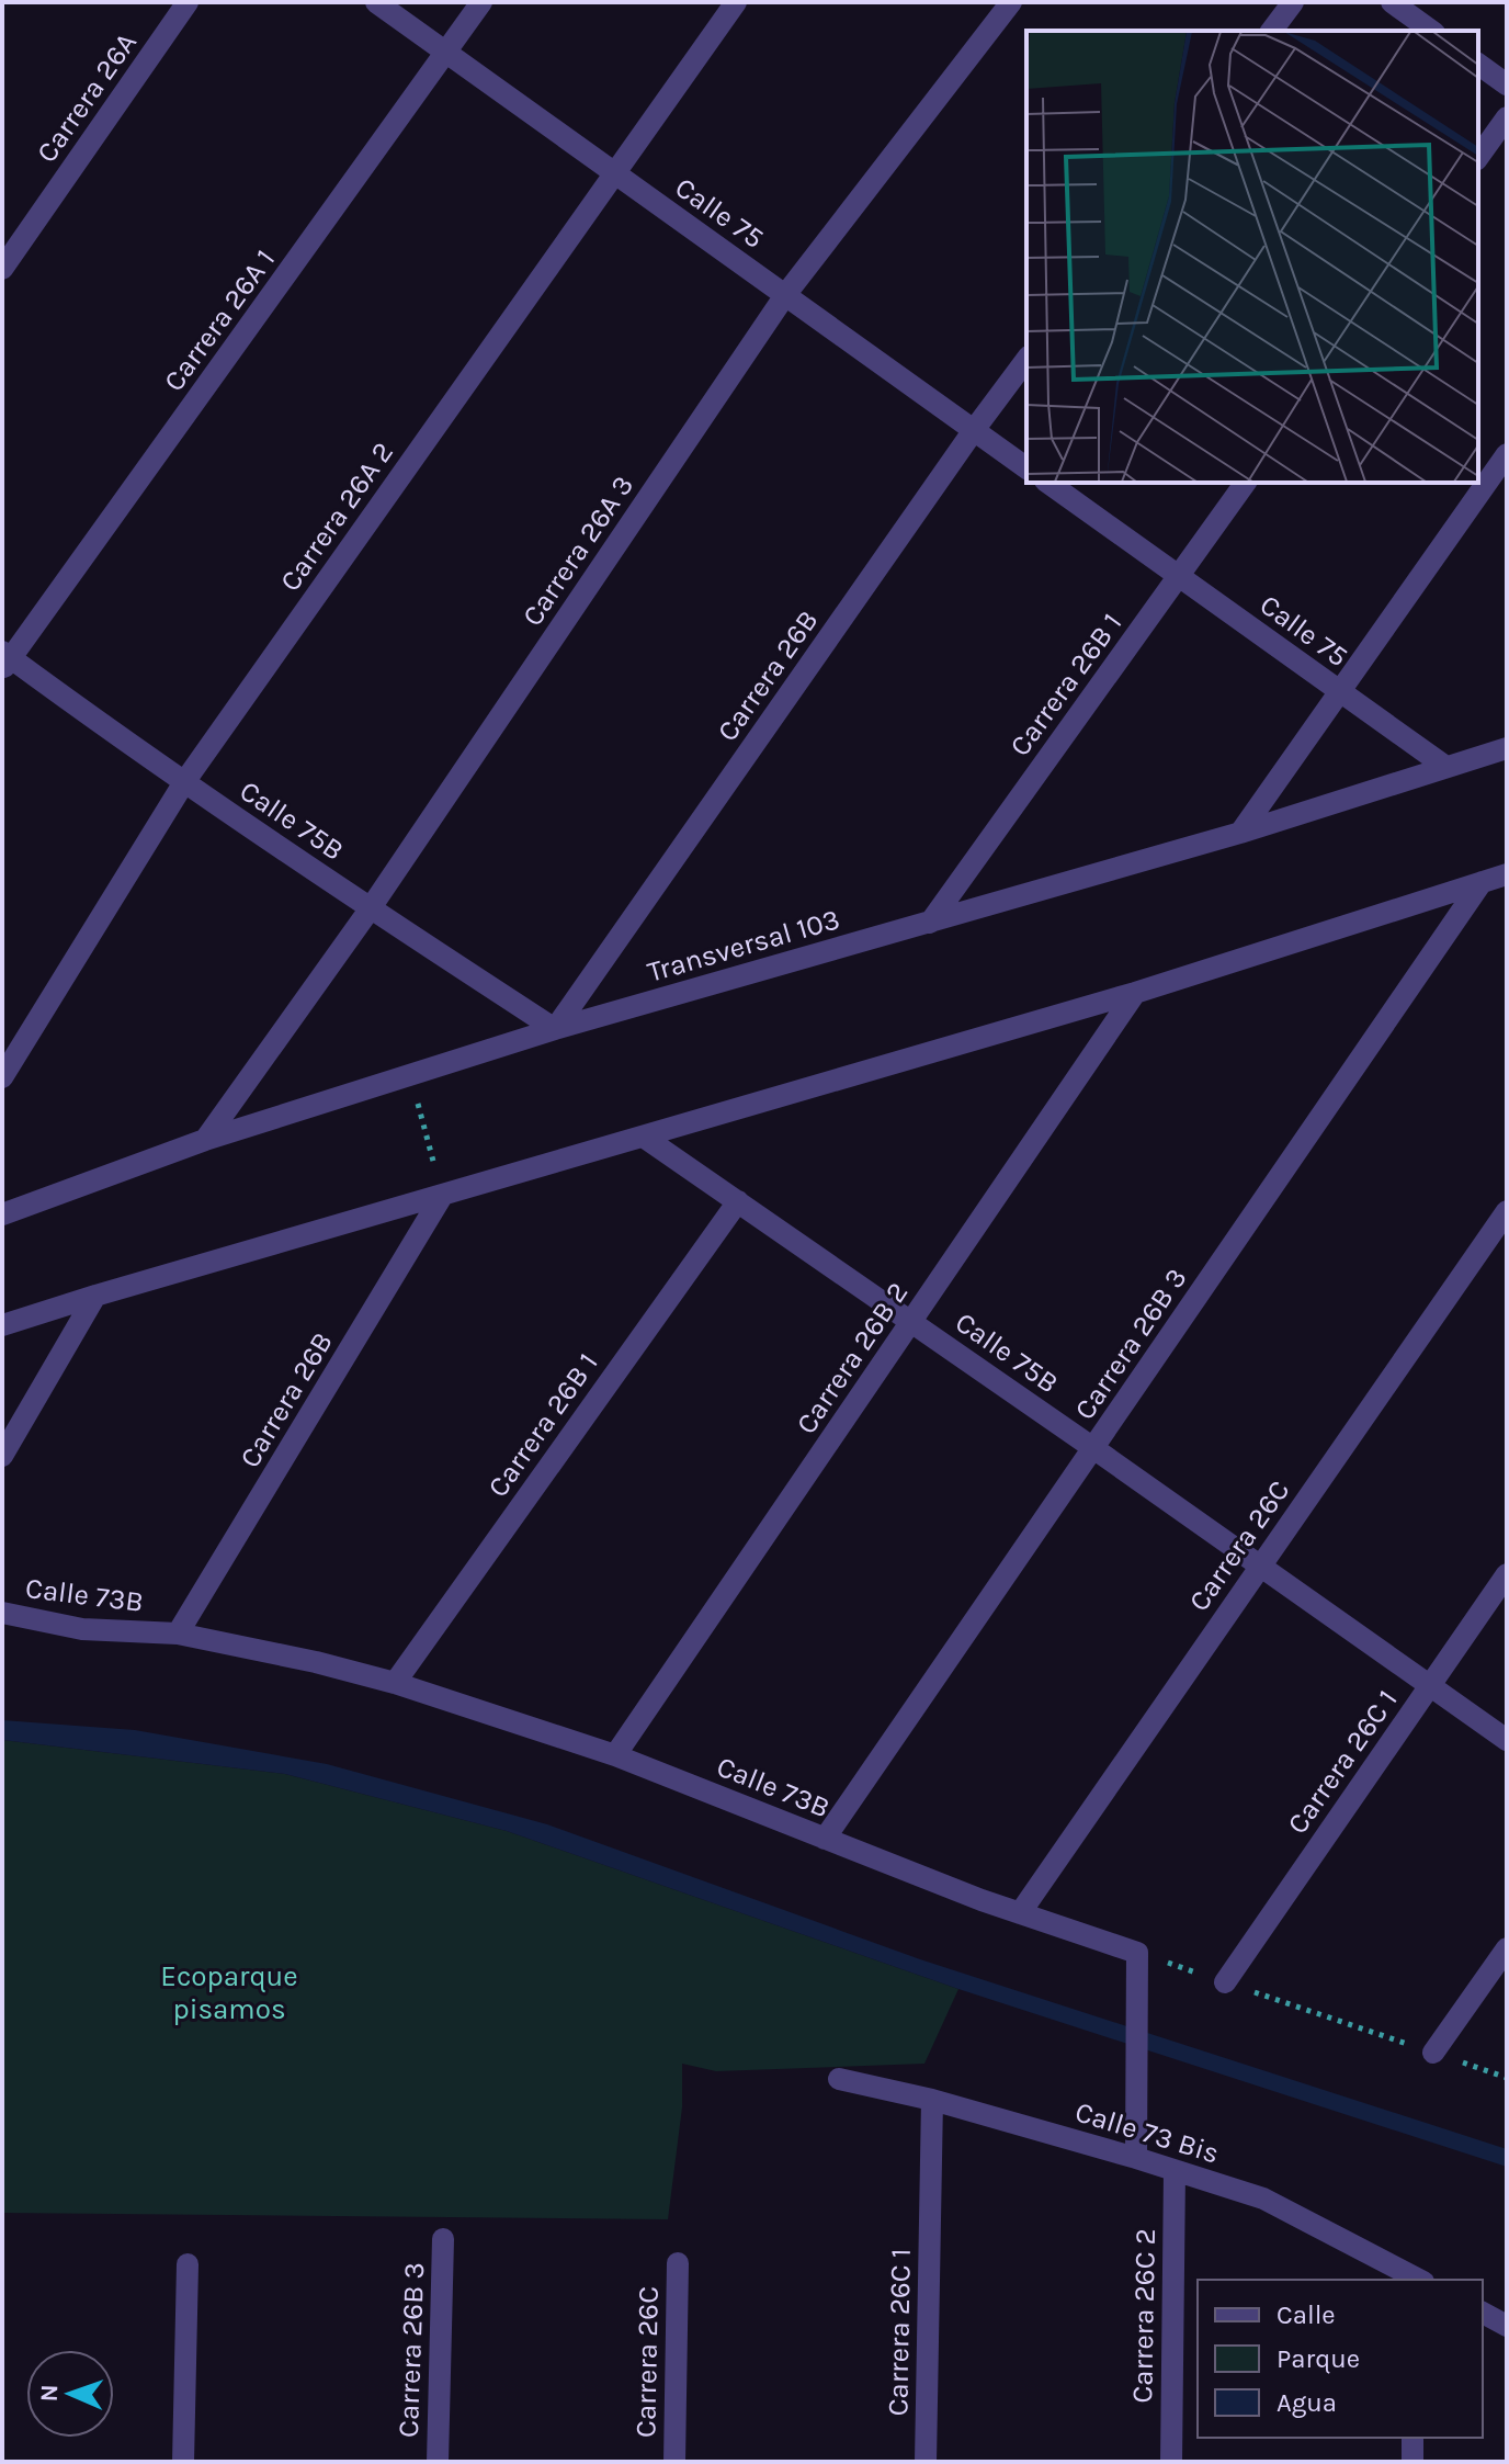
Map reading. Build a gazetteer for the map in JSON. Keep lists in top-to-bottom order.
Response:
{
  "streets": {
    "street": [
      "Carrera 26A",
      "Calle 75",
      "Carrera 26A 1",
      "Carrera 26A 2",
      "Carrera 26A 3",
      "Carrera 26B",
      "Carrera 26B 1",
      "Calle 75B",
      "Transversal 103",
      "Carrera 26B 3",
      "Carrera 26B 2",
      "Carrera 26C",
      "Calle 73B",
      "Carrera 26C 1",
      "Calle 73 Bis",
      "Carrera 26C 2"
    ]
  },
  "crossings": [
    ["Calle 75", "Carrera 26A 1"],
    ["Calle 75", "Carrera 26A 2"],
    ["Calle 75", "Carrera 26A 3"],
    ["Calle 75", "Carrera 26B"],
    ["Calle 75", "Carrera 26B 1"],
    ["Calle 75", "Transversal 103"],
    ["Carrera 26A 1", "Calle 75B"],
    ["Carrera 26A 2", "Calle 75B"],
    ["Carrera 26A 3", "Calle 75B"],
    ["Carrera 26A 3", "Transversal 103"],
    ["Carrera 26B", "Calle 75B"],
    ["Carrera 26B", "Transversal 103"],
    ["Carrera 26B", "Calle 73B"],
    ["Carrera 26B 1", "Calle 75B"],
    ["Carrera 26B 1", "Transversal 103"],
    ["Carrera 26B 1", "Calle 73B"],
    ["Calle 75B", "Transversal 103"],
    ["Calle 75B", "Carrera 26B 3"],
    ["Calle 75B", "Carrera 26B 2"],
    ["Calle 75B", "Carrera 26C"],
    ["Calle 75B", "Carrera 26C 1"],
    ["Carrera 26B 3", "Calle 73B"],
    ["Carrera 26B 2", "Calle 73B"],
    ["Carrera 26C", "Calle 73B"],
    ["Carrera 26C 1", "Calle 73 Bis"],
    ["Calle 73 Bis", "Carrera 26C 2"]
  ],
  "parks": ["Ecoparque pisamos"],
  "legend": ["Calle", "Parque", "Agua"],
  "north": "left"
}
